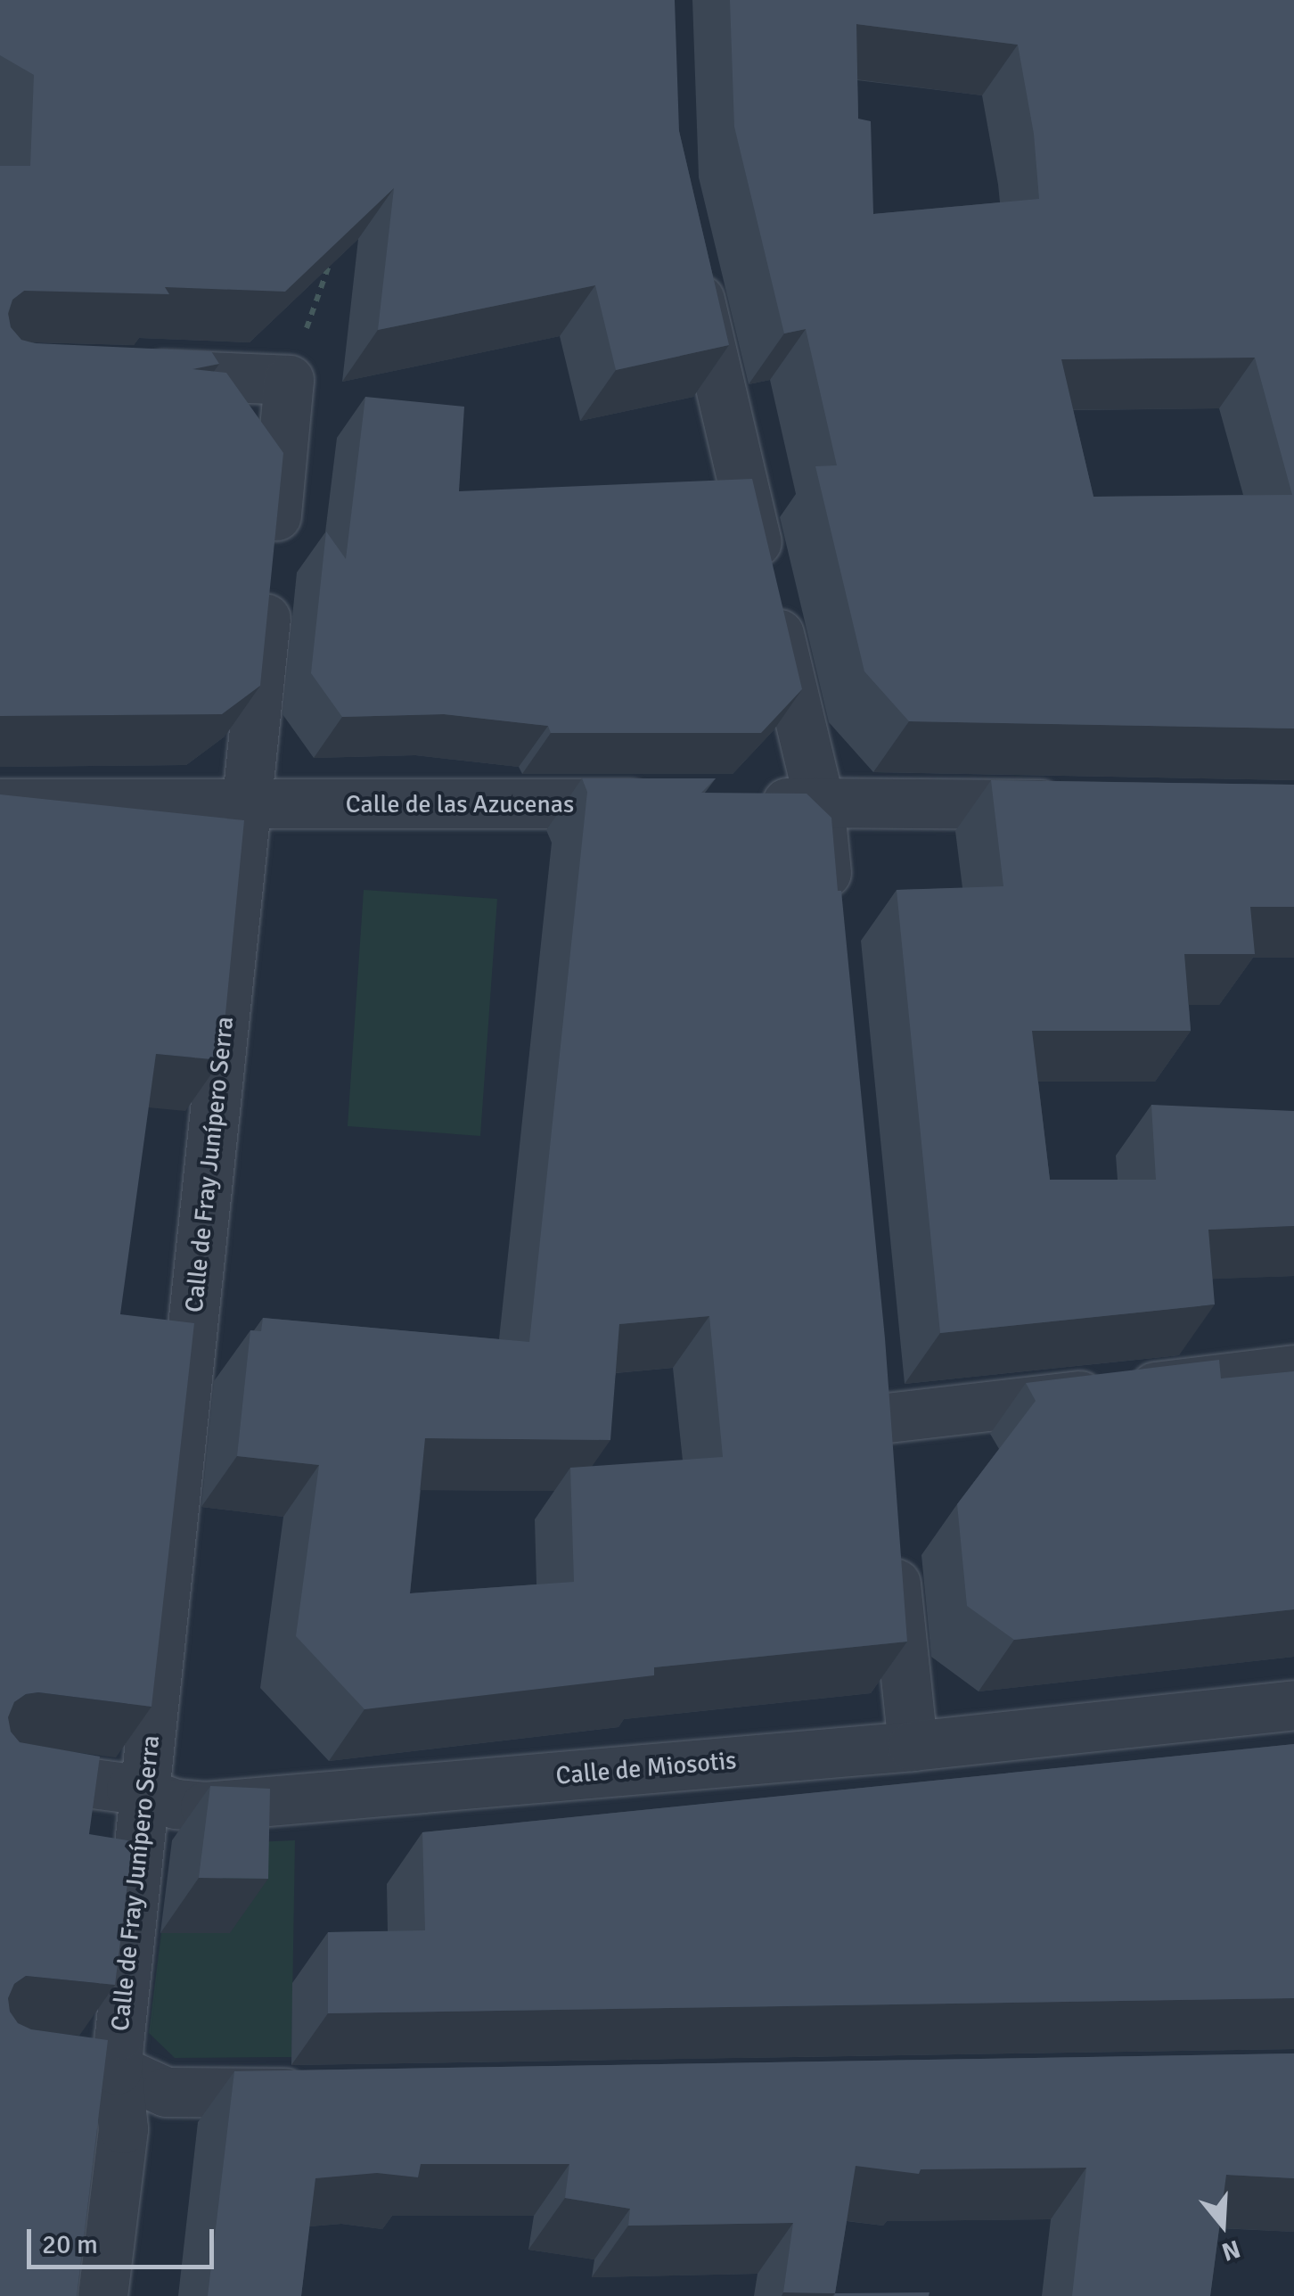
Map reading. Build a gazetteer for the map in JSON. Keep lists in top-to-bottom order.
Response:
{
  "streets": {
    "street": ["Calle de las Azucenas", "Calle de Fray Junípero Serra", "Calle de Miosotis"]
  },
  "crossings": [
    ["Calle de las Azucenas", "Calle de Fray Junípero Serra"],
    ["Calle de Fray Junípero Serra", "Calle de Miosotis"]
  ],
  "scale_bar": "20 m",
  "north": "bottom"
}
